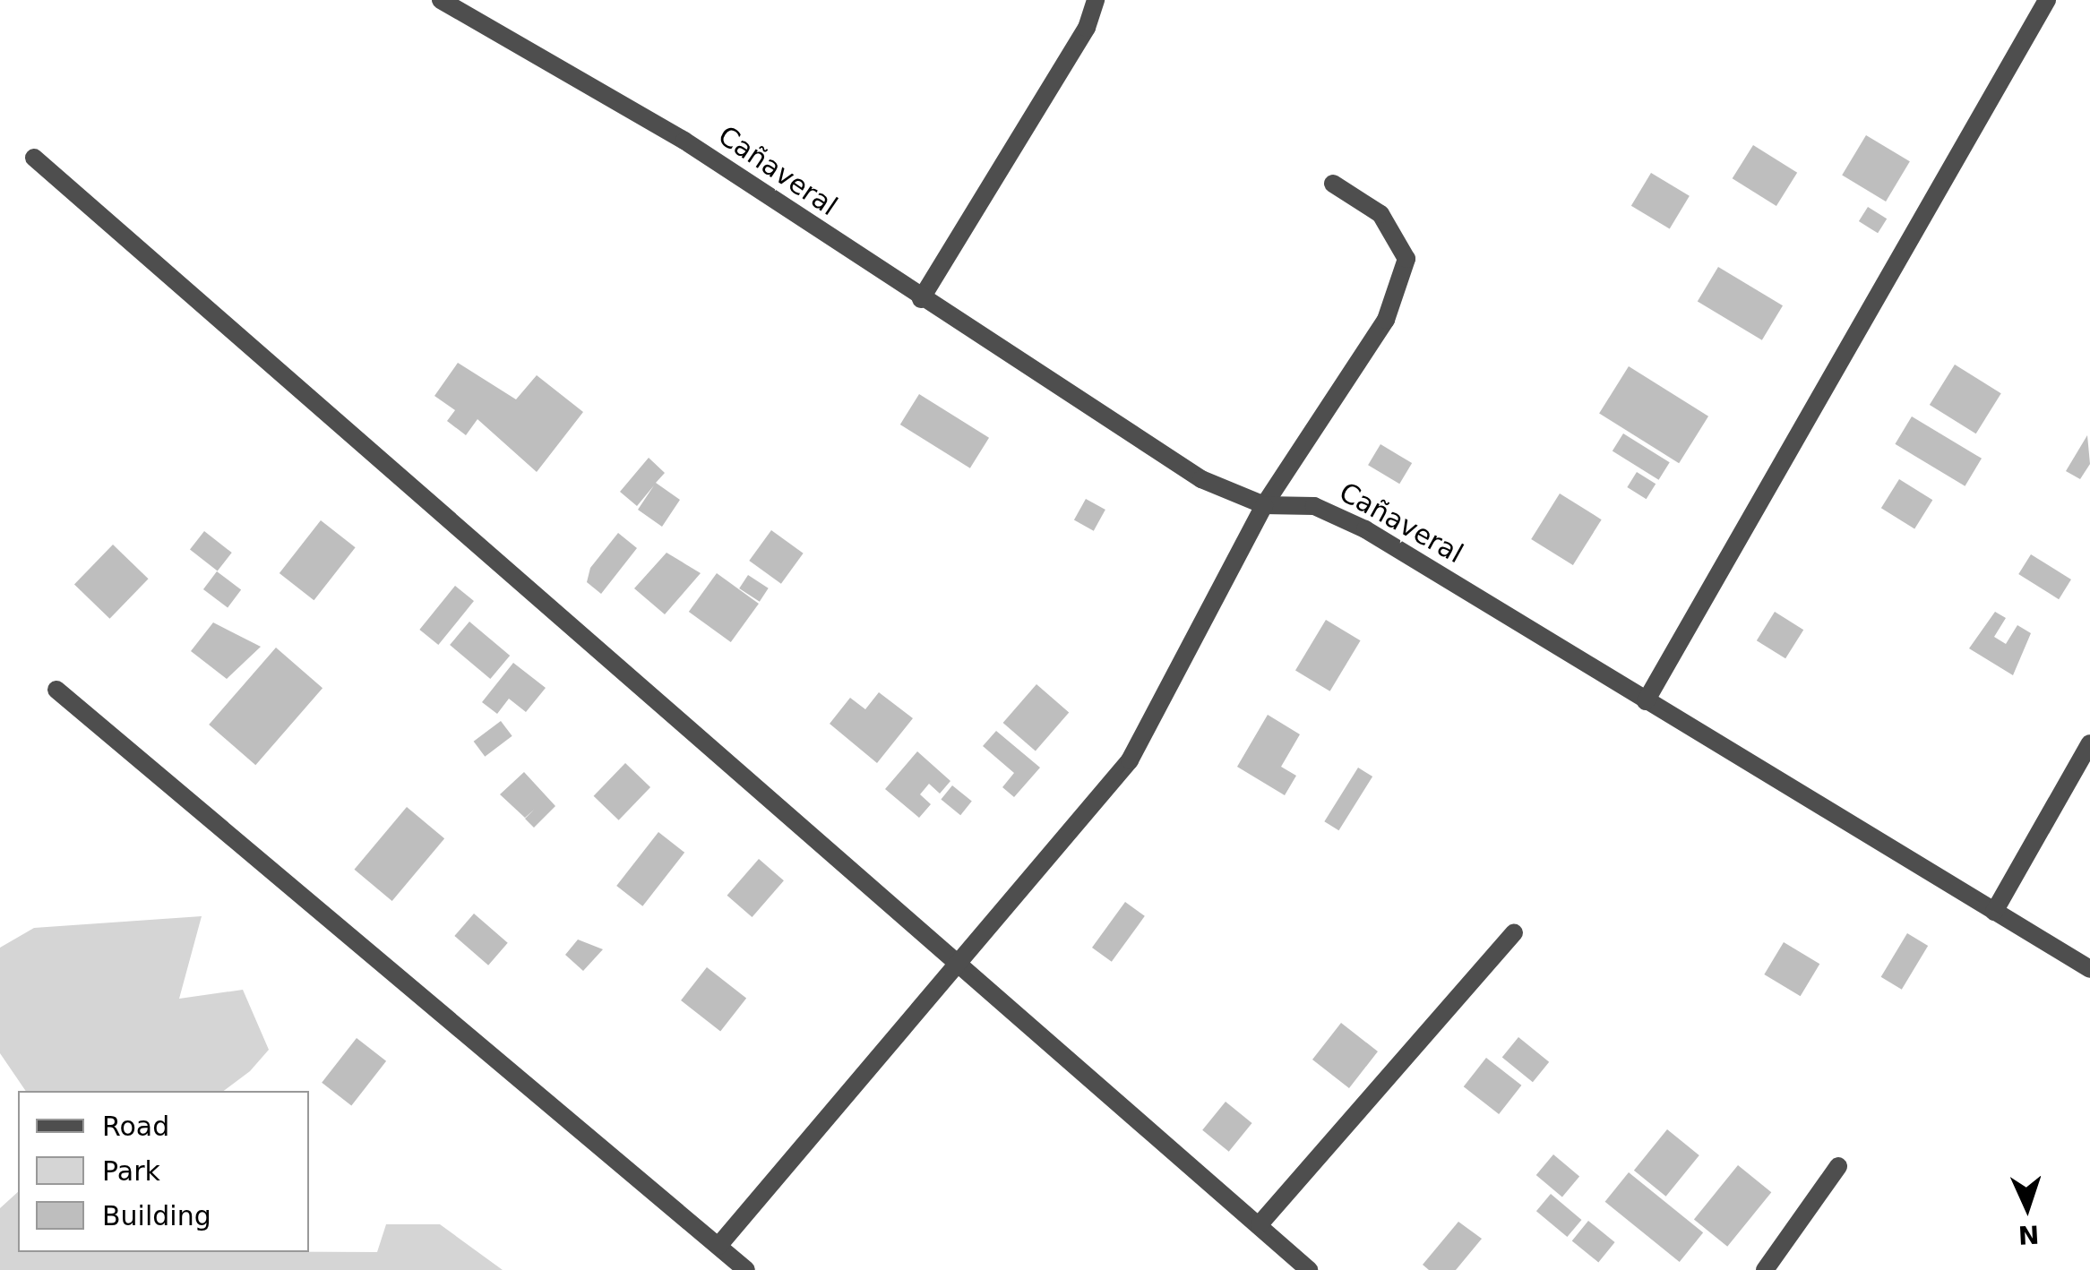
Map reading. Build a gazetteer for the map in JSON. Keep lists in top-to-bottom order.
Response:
{
  "streets": {
    "street": ["Cañaveral"]
  },
  "legend": ["Road", "Park", "Building"],
  "north": "bottom"
}
